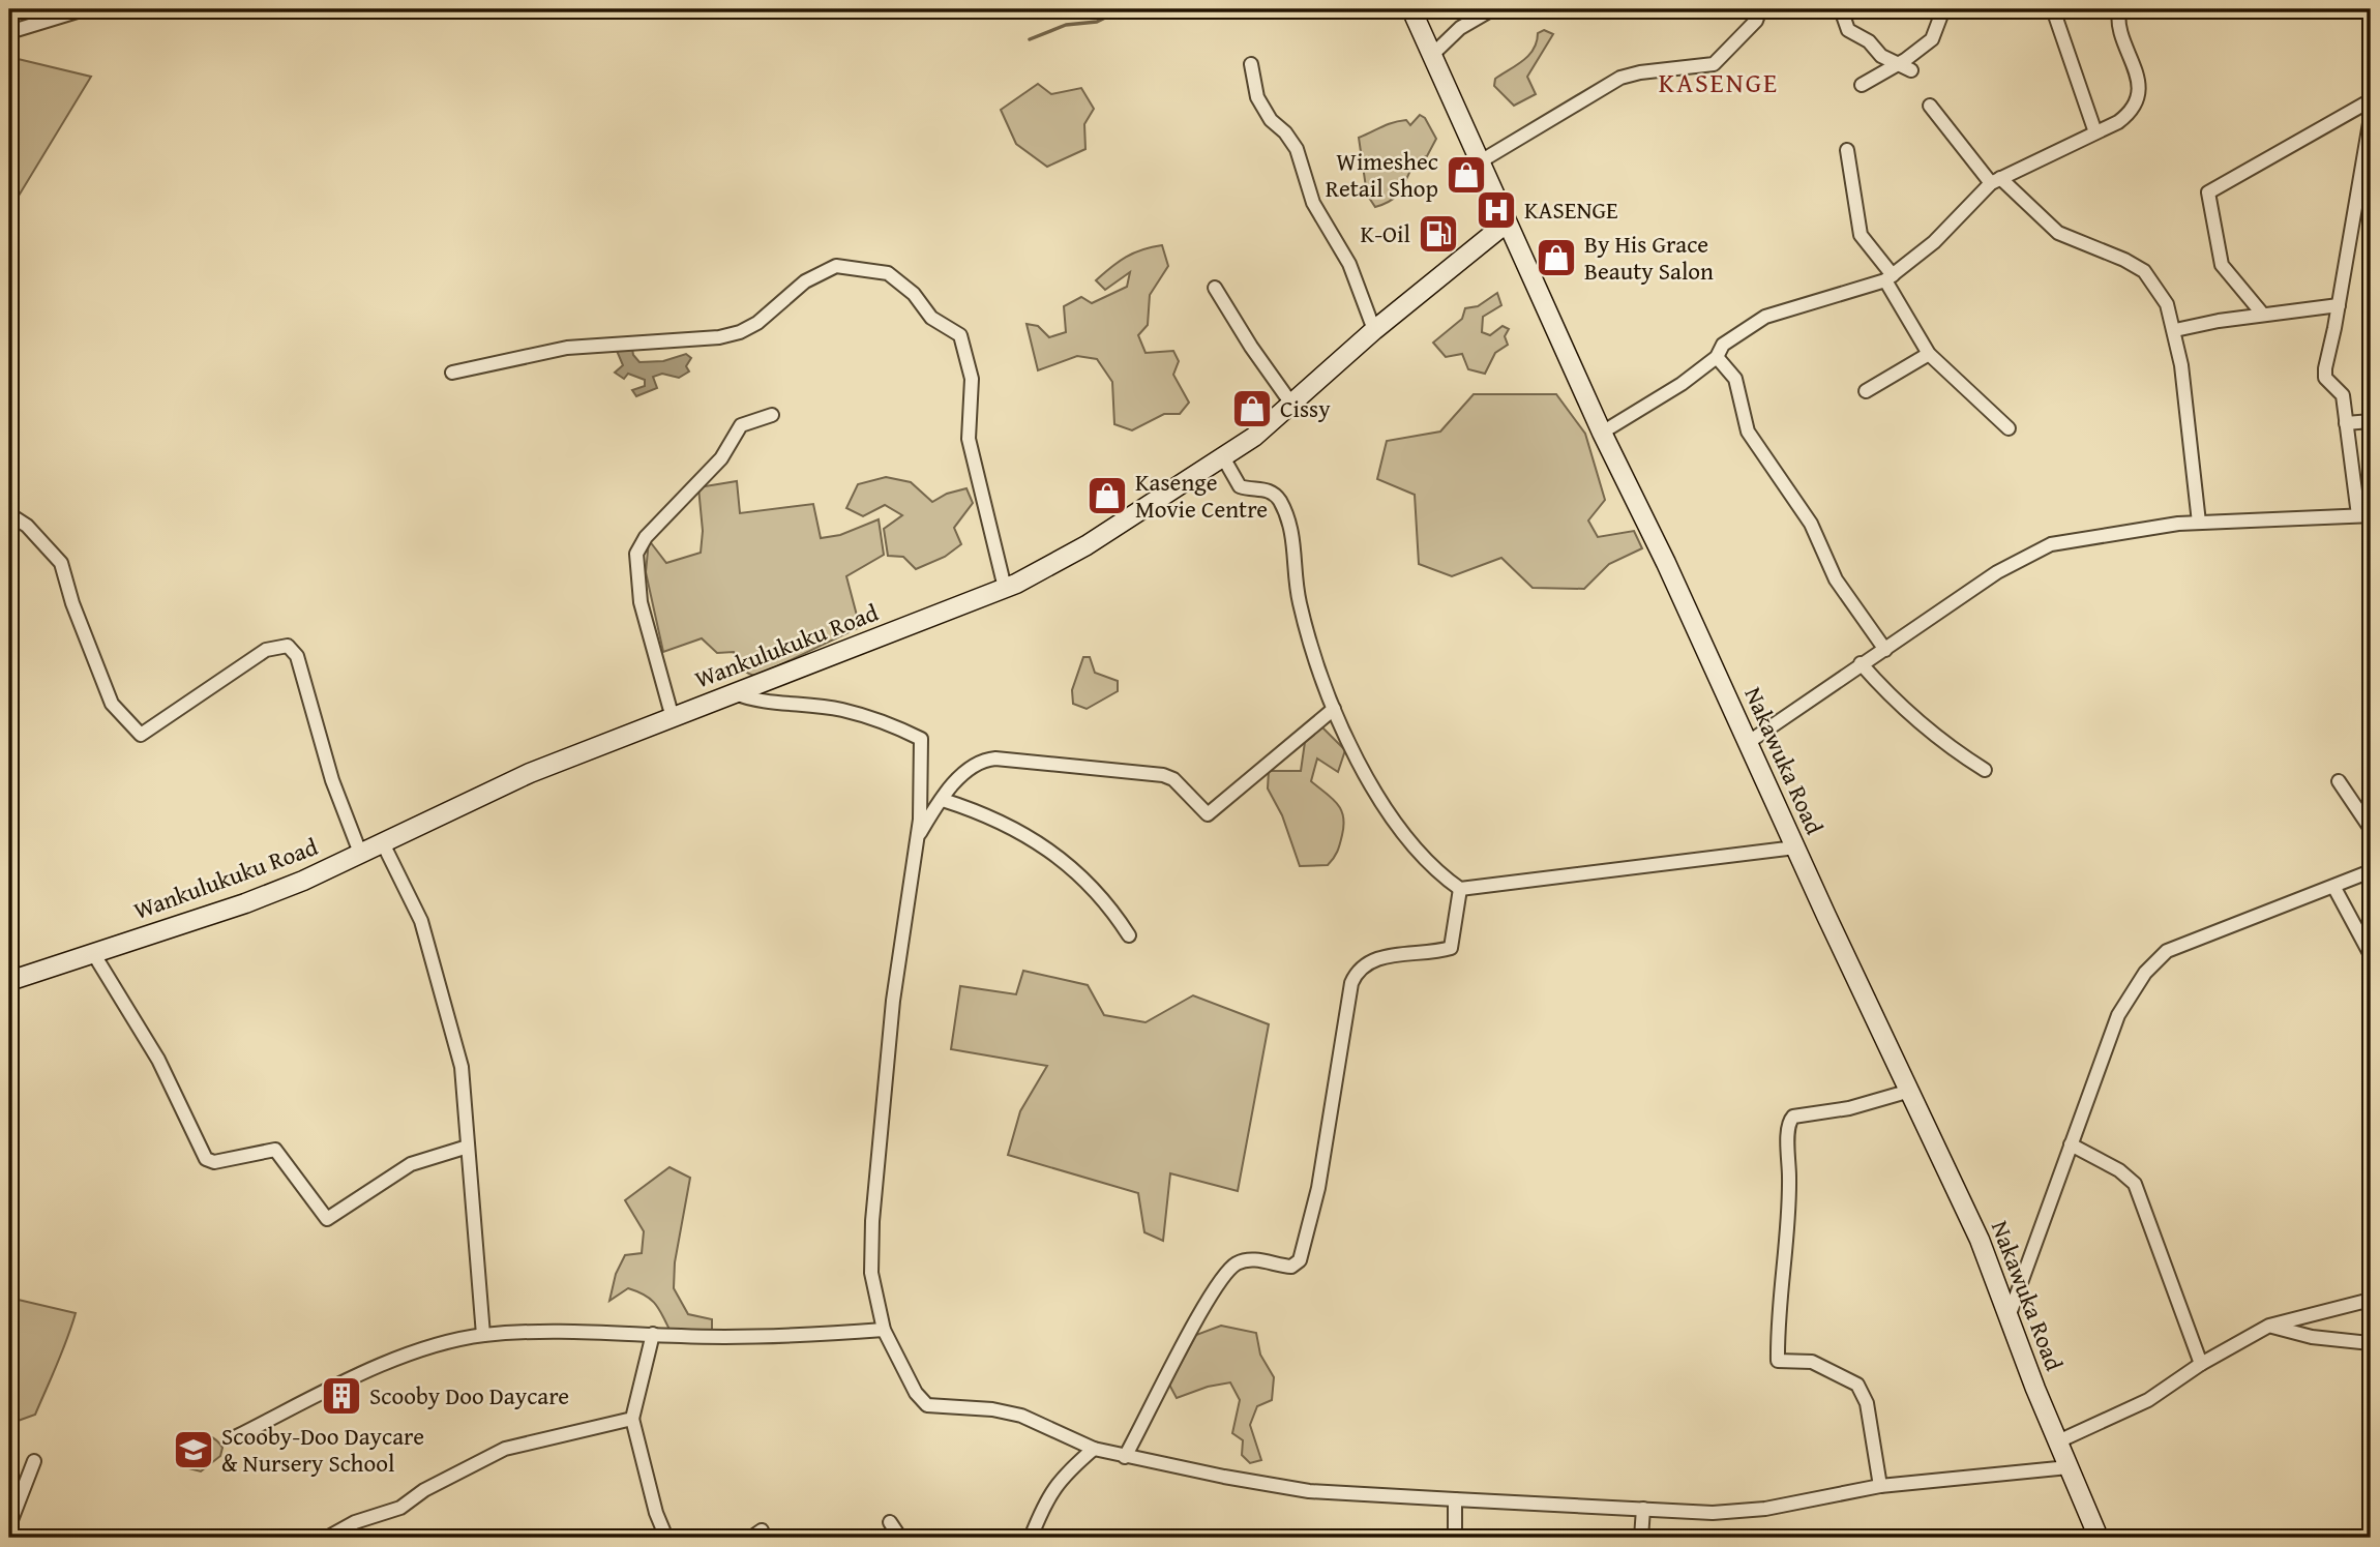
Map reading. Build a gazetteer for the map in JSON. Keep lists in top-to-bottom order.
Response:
{
  "streets": {
    "main road": ["Wankulukuku Road", "Nakawuka Road"]
  },
  "crossings": [
    ["Wankulukuku Road", "Nakawuka Road"]
  ],
  "districts": ["KASENGE"],
  "places": {
    "shop": [
      "Wimeshec Retail Shop",
      "By His Grace Beauty Salon",
      "Cissy",
      "Kasenge Movie Centre"
    ],
    "hospital": ["KASENGE"],
    "fuel station": ["K-Oil"],
    "building": ["Scooby Doo Daycare"],
    "school or university": ["Scooby-Doo Daycare & Nursery School"]
  }
}
